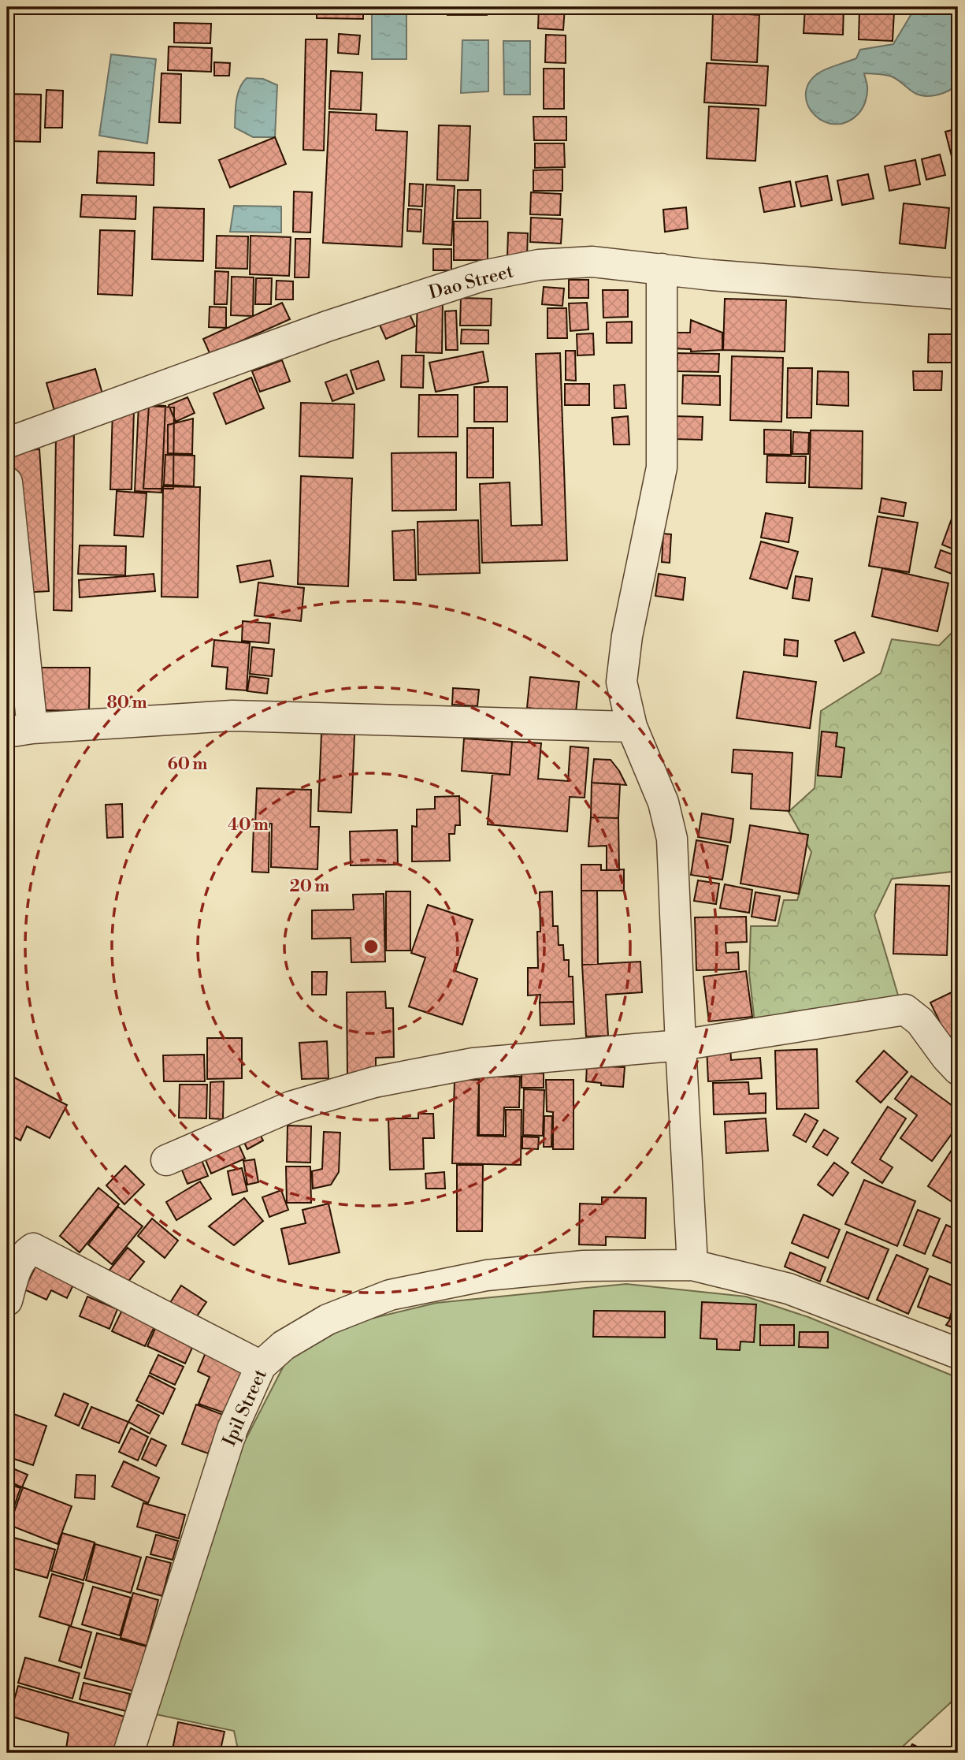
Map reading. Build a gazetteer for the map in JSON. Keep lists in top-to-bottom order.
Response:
{
  "streets": {
    "street": ["Dao Street", "Ipil Street"]
  },
  "rings": [
    "80 m",
    "60 m",
    "40 m",
    "20 m"
  ]
}
